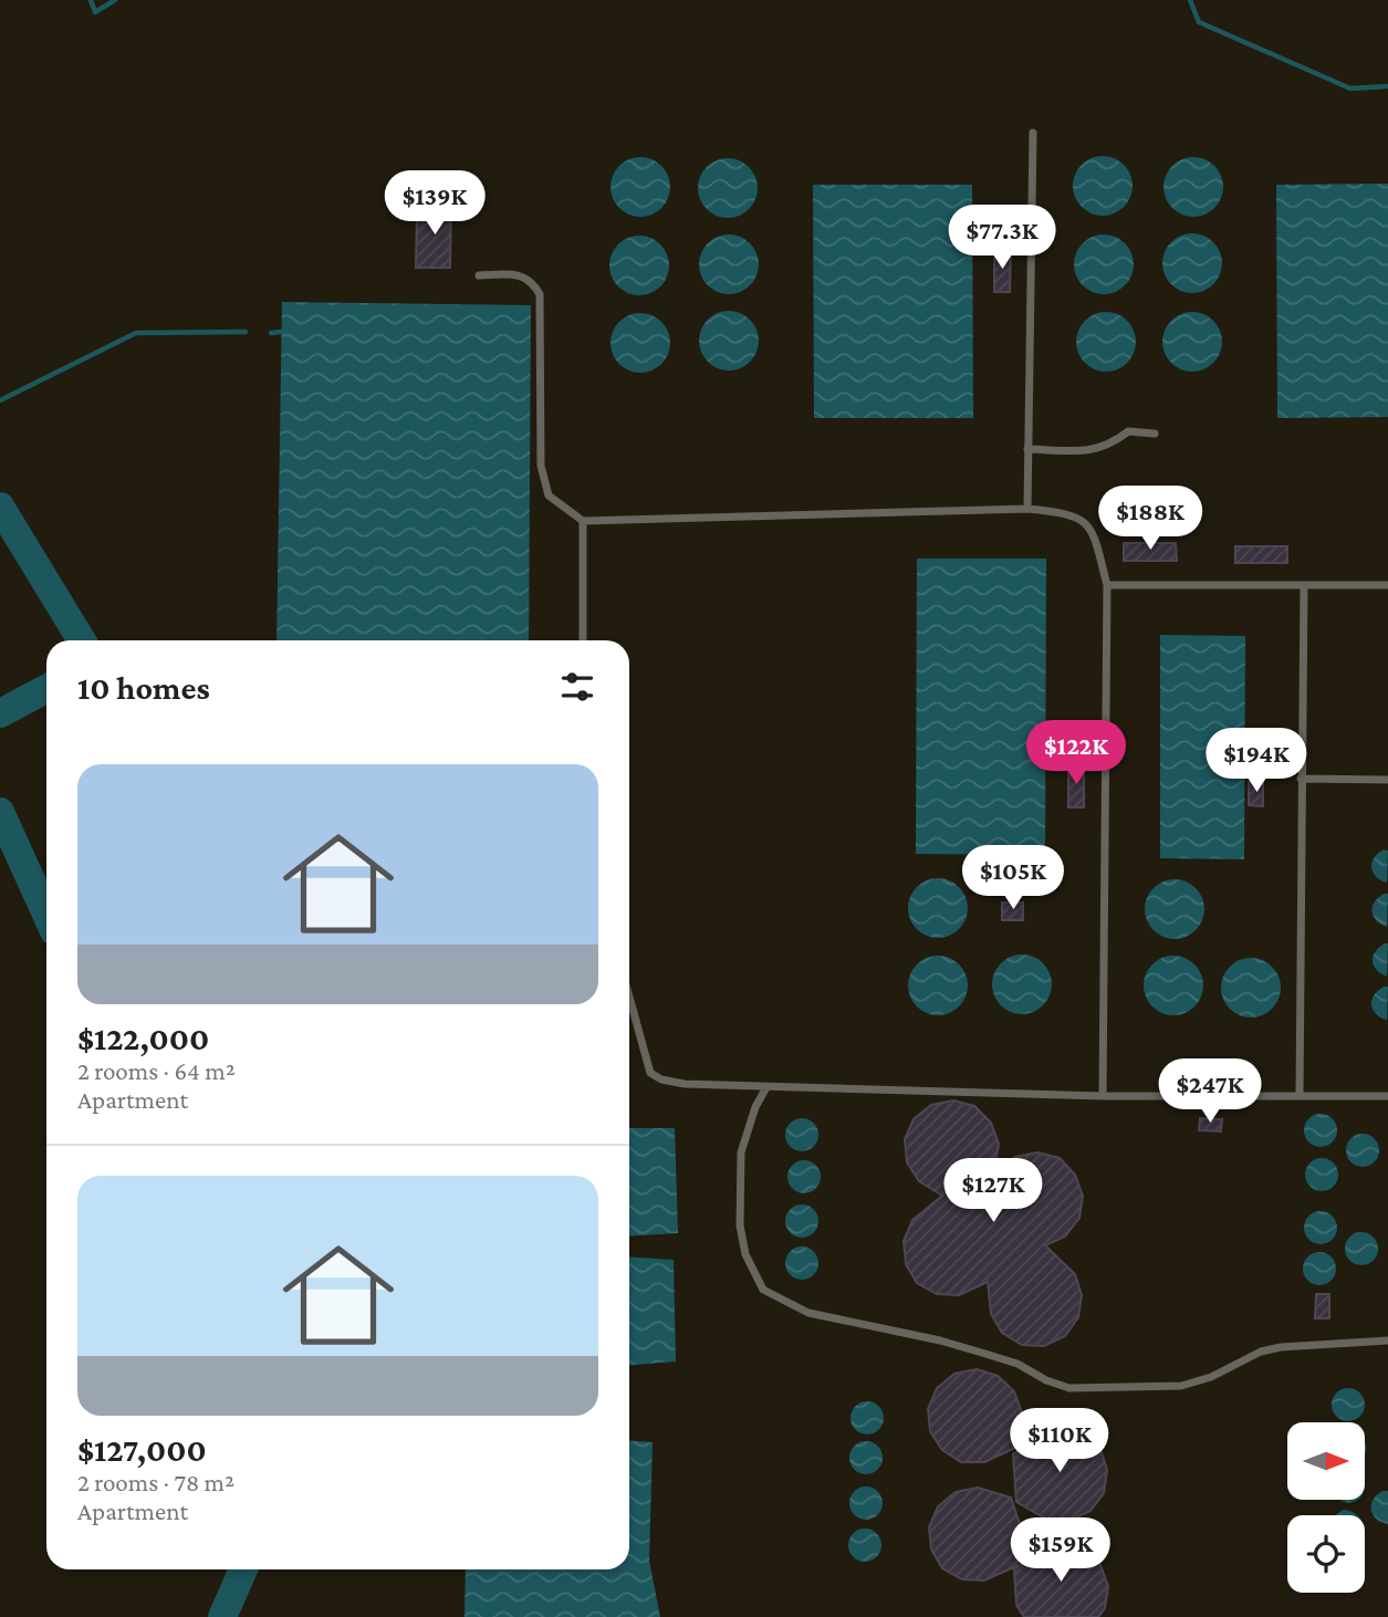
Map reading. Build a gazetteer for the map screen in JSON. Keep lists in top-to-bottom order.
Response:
{
  "north": "right",
  "page": {
    "price": [
      "$139K",
      "$77.3K",
      "$188K",
      "$122K",
      "$194K",
      "$105K",
      "$247K",
      "$127K",
      "$110K",
      "$159K"
    ],
    "heading": "10 homes",
    "list": [
      {
        "name": "$122,000",
        "note": "2 rooms · 64 m² · Apartment"
      },
      {
        "name": "$127,000",
        "note": "2 rooms · 78 m² · Apartment"
      }
    ]
  }
}
